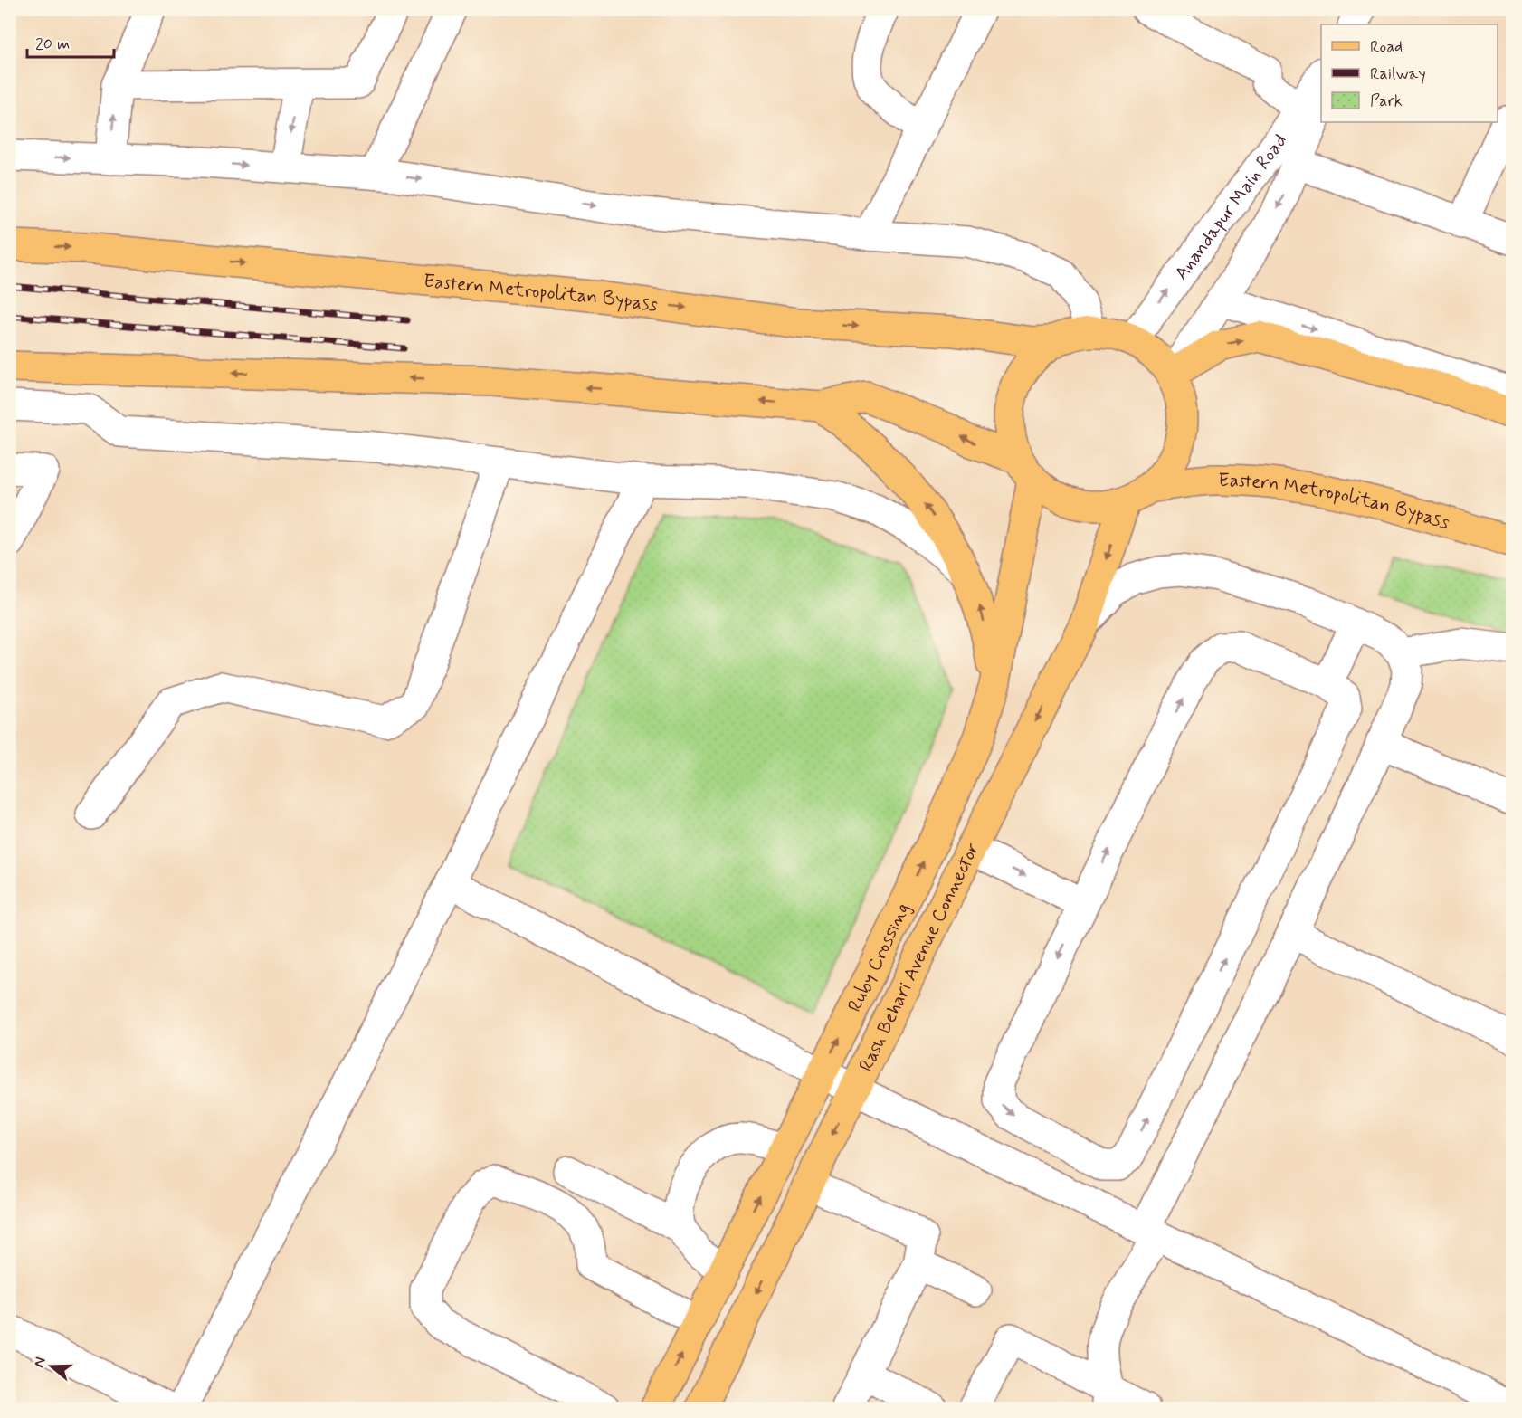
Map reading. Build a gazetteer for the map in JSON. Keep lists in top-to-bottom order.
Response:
{
  "streets": {
    "main road": ["Eastern Metropolitan Bypass", "Ruby Crossing", "Rash Behari Avenue Connector"],
    "street": ["Anandapur Main Road"]
  },
  "crossings": [
    ["Anandapur Main Road", "Eastern Metropolitan Bypass"],
    ["Anandapur Main Road", "Ruby Crossing"],
    ["Anandapur Main Road", "Rash Behari Avenue Connector"],
    ["Eastern Metropolitan Bypass", "Ruby Crossing"],
    ["Eastern Metropolitan Bypass", "Rash Behari Avenue Connector"],
    ["Ruby Crossing", "Rash Behari Avenue Connector"]
  ],
  "one_way": ["Ruby Crossing", "Rash Behari Avenue Connector"],
  "legend": ["Road", "Railway", "Park"],
  "scale_bar": "20 m",
  "north": "left"
}
